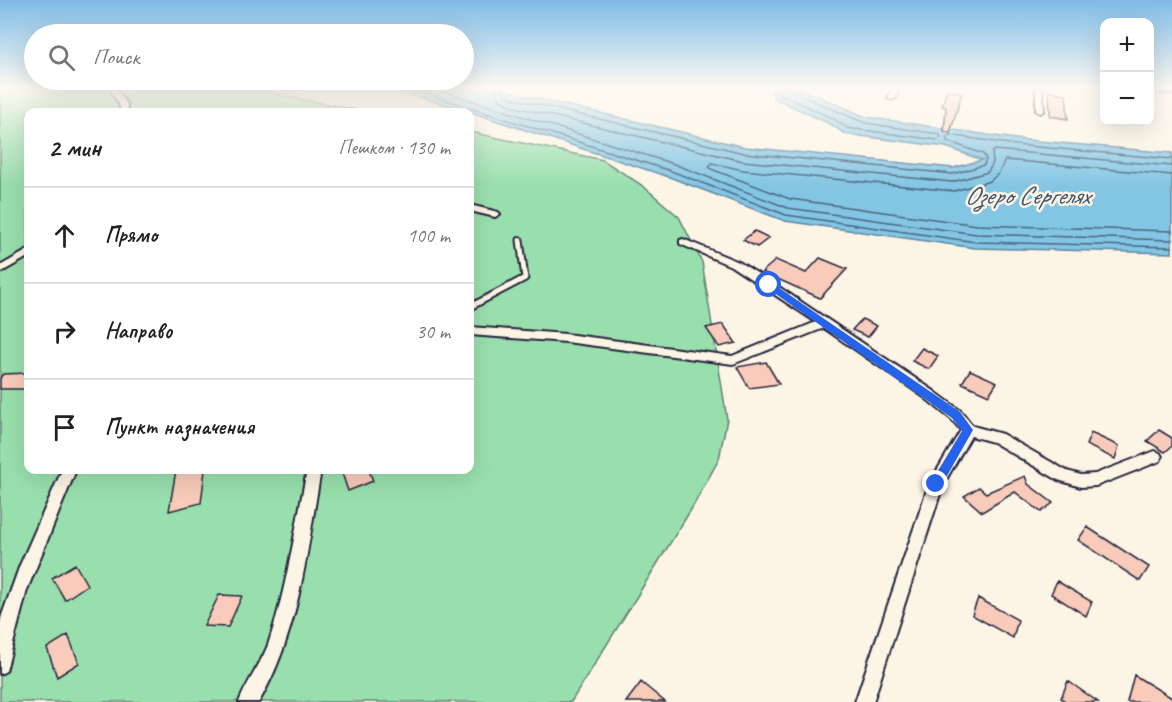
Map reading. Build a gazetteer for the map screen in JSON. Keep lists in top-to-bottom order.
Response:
{
  "water": ["Озеро Сергелях"],
  "page": {
    "map_buttons": ["+", "−"],
    "search": "Поиск",
    "heading": ["2 мин", "Пешком · 130 m"],
    "list": [
      ["Прямо", "100 m"],
      ["Направо", "30 m"],
      "Пункт назначения"
    ]
  }
}
